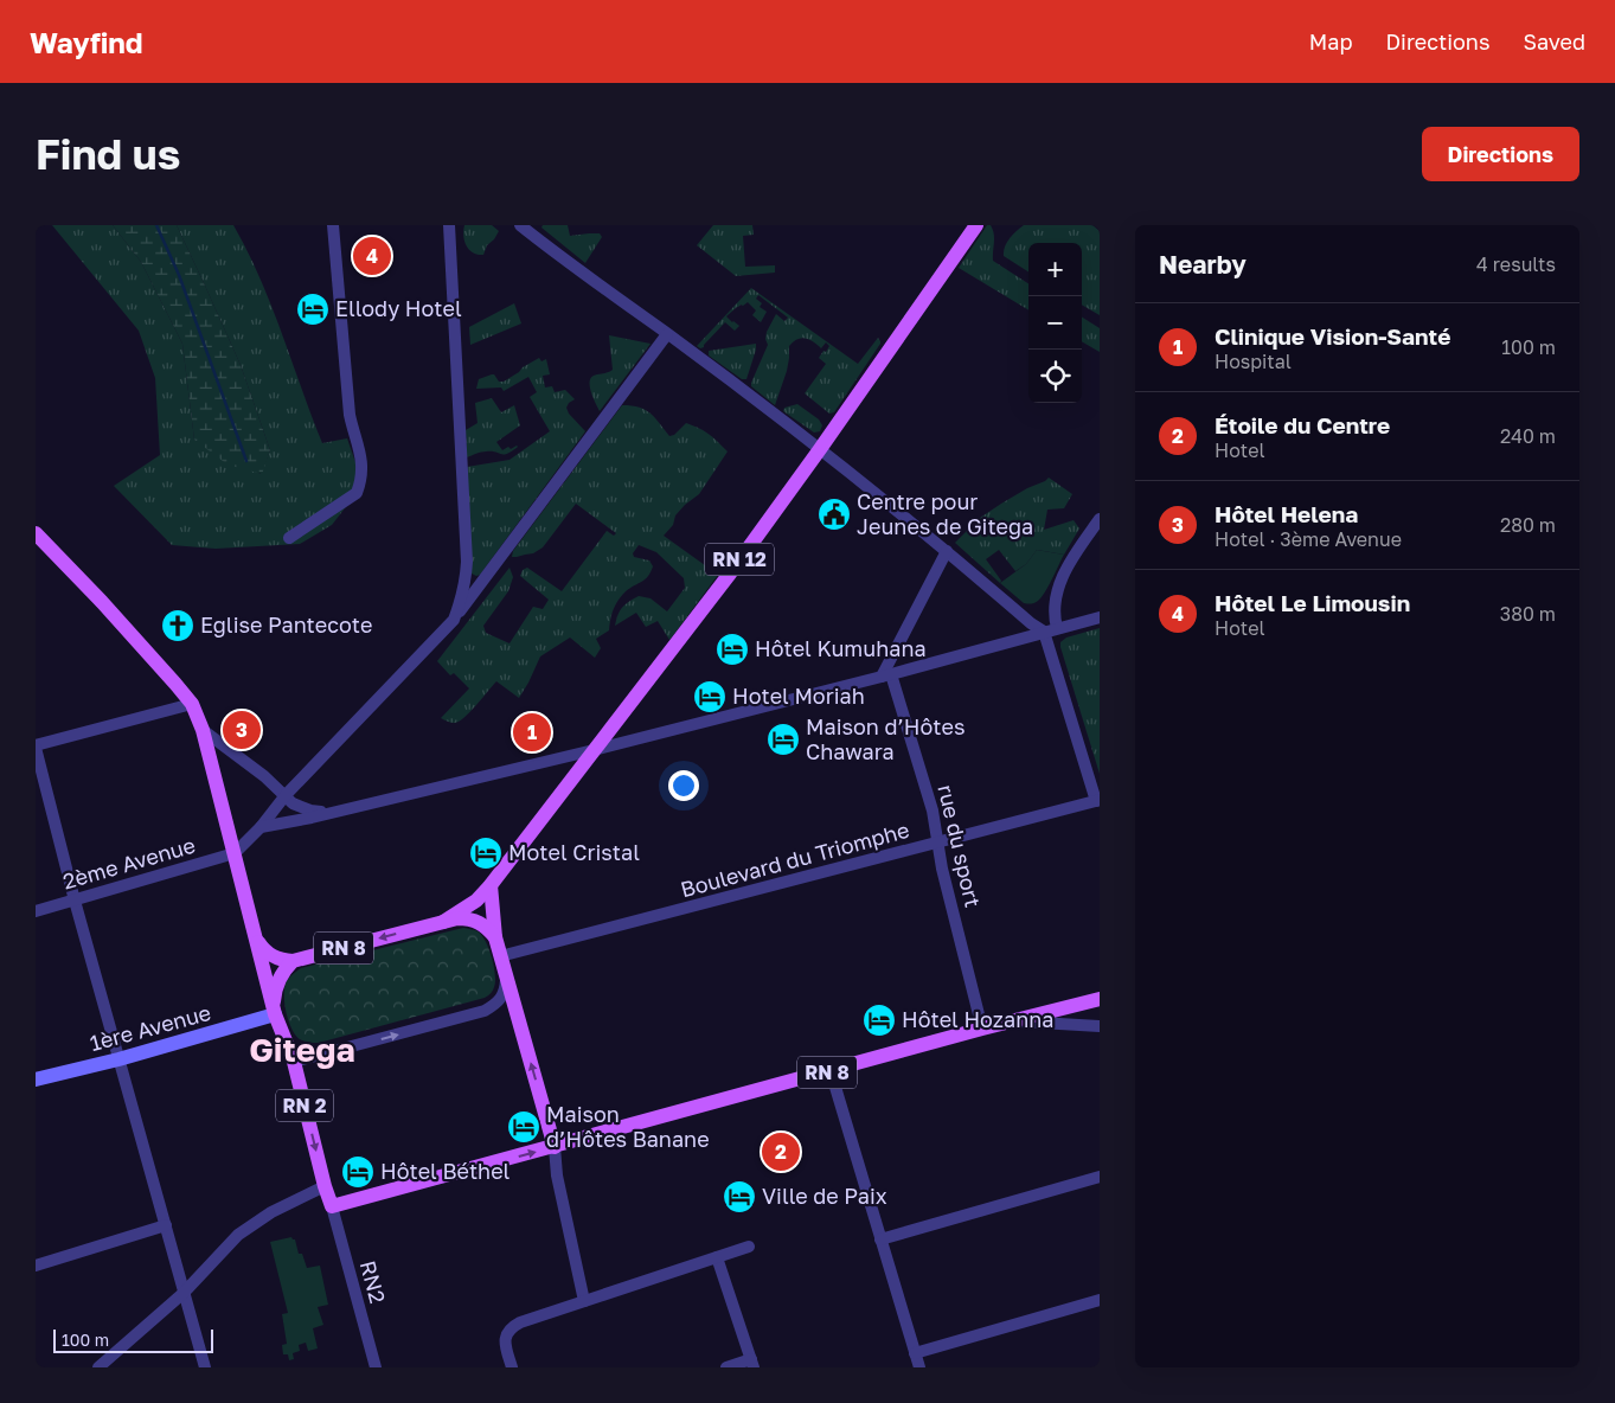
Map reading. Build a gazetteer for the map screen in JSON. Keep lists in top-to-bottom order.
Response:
{
  "streets": {
    "main road": [
      "RN 12",
      "RN 8",
      "1ère Avenue",
      "RN 2"
    ],
    "street": [
      "rue du sport",
      "Boulevard du Triomphe",
      "2ème Avenue",
      "RN2"
    ]
  },
  "crossings": [
    ["RN 12", "RN 8"],
    ["rue du sport", "Boulevard du Triomphe"],
    ["rue du sport", "RN 8"],
    ["2ème Avenue", "RN 2"],
    ["RN 8", "1ère Avenue"],
    ["RN 8", "RN 2"],
    ["RN 8", "RN2"],
    ["1ère Avenue", "RN 2"],
    ["RN 2", "RN2"]
  ],
  "districts": ["Gitega"],
  "places": {
    "hotel": [
      "Ellody Hotel",
      "Hôtel Kumuhana",
      "Hotel Moriah",
      "Maison d’Hôtes Chawara",
      "Motel Cristal",
      "Hôtel Hozanna",
      "Maison d’Hôtes Banane",
      "Hôtel Béthel",
      "Ville de Paix"
    ],
    "public building": ["Centre pour Jeunes de Gitega"],
    "church": ["Eglise Pantecote"]
  },
  "scale_bar": "100 m",
  "page": {
    "header": "Wayfind",
    "nav": ["Map", "Directions", "Saved"],
    "buttons": "Directions",
    "title": "Find us",
    "heading": ["Nearby", "4 results"],
    "pins": [
      "4",
      "3",
      "1",
      "2"
    ],
    "map_buttons": ["+", "−"],
    "list": [
      {
        "mark": "1",
        "name": "Clinique Vision-Santé",
        "note": "Hospital",
        "value": "100 m"
      },
      {
        "mark": "2",
        "name": "Étoile du Centre",
        "note": "Hotel",
        "value": "240 m"
      },
      {
        "mark": "3",
        "name": "Hôtel Helena",
        "note": "Hotel · 3ème Avenue",
        "value": "280 m"
      },
      {
        "mark": "4",
        "name": "Hôtel Le Limousin",
        "note": "Hotel",
        "value": "380 m"
      }
    ],
    "scale": "100 m"
  }
}
